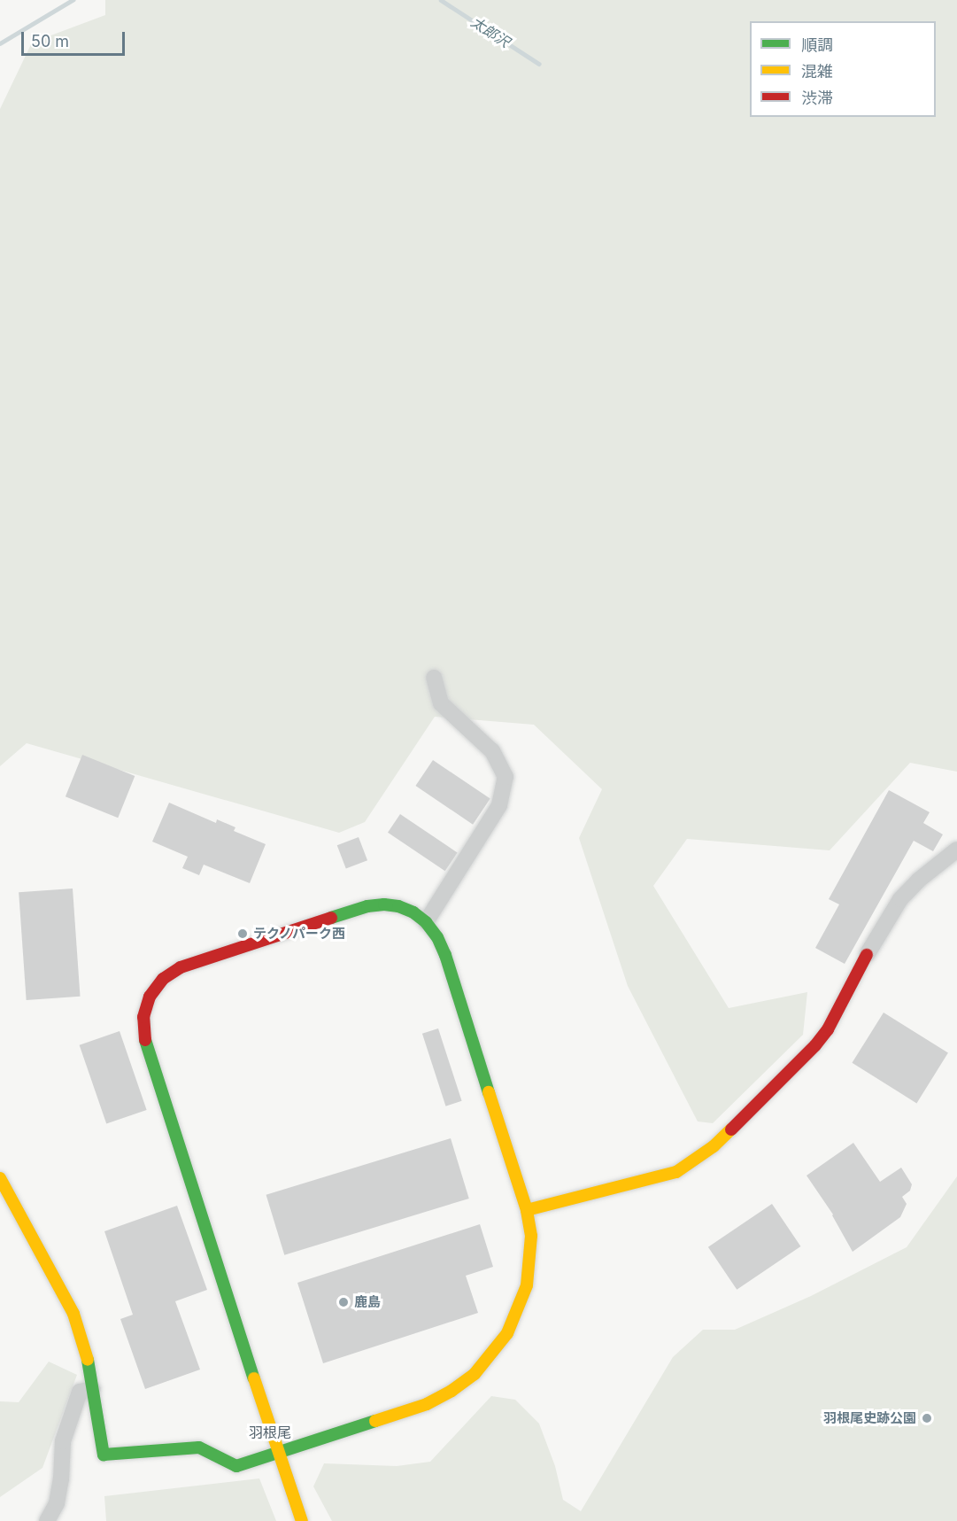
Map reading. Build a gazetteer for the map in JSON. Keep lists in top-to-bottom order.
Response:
{
  "districts": ["羽根尾"],
  "water": ["太郎沢"],
  "places": ["テクノパーク西", "鹿島", "羽根尾史跡公園"],
  "legend": ["順調", "混雑", "渋滞"],
  "scale_bar": "50 m"
}
